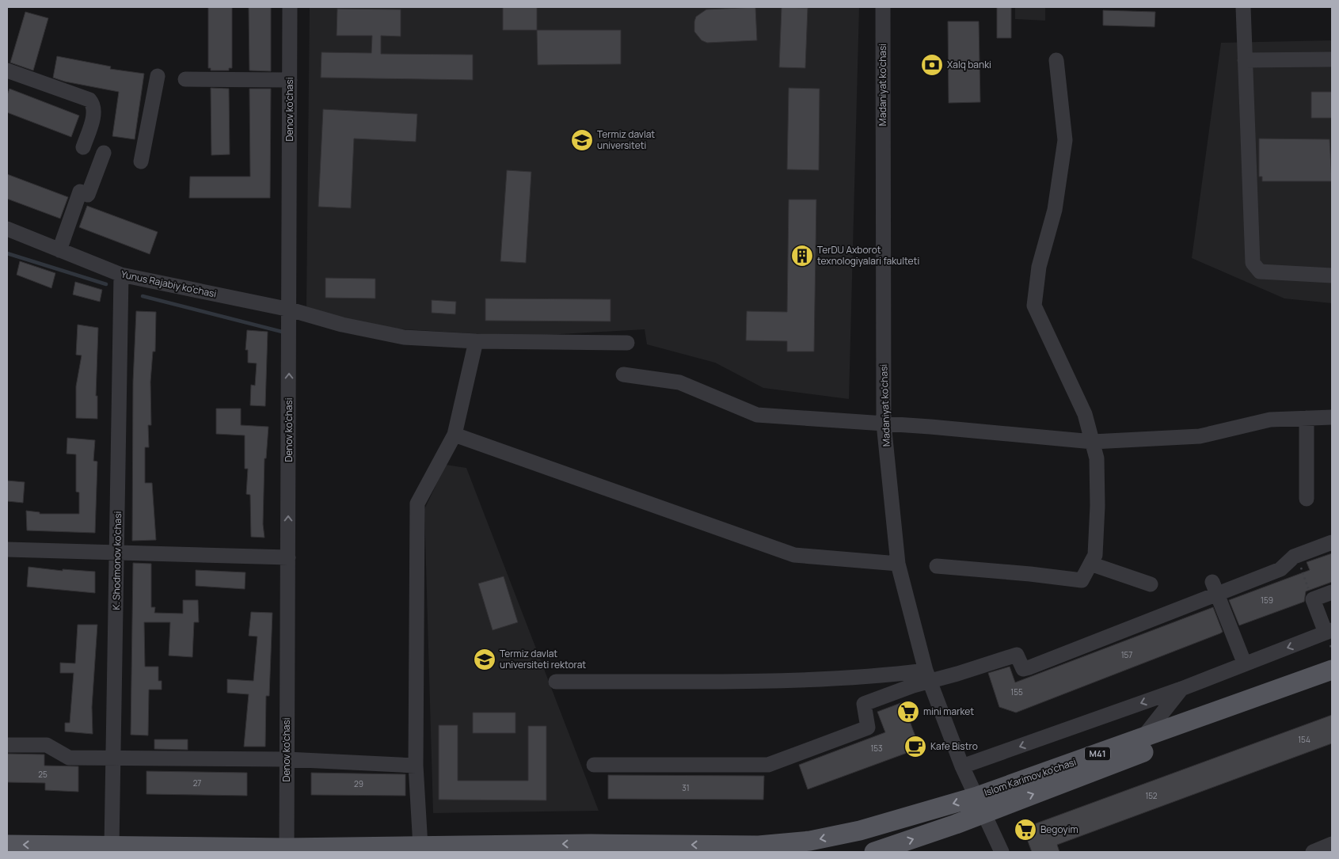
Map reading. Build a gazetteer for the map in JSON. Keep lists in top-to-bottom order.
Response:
{
  "streets": {
    "main road": ["M41", "Islom Karimov ko'chasi"],
    "street": [
      "Madaniyat ko'chasi",
      "Denov ko'chasi",
      "Yunus Rajabiy ko'chasi",
      "K. Shodmonov ko'chasi"
    ]
  },
  "crossings": [
    ["Madaniyat ko'chasi", "Islom Karimov ko'chasi"],
    ["Denov ko'chasi", "Yunus Rajabiy ko'chasi"],
    ["Denov ko'chasi", "M41"],
    ["Yunus Rajabiy ko'chasi", "K. Shodmonov ko'chasi"],
    ["K. Shodmonov ko'chasi", "M41"],
    ["M41", "Islom Karimov ko'chasi"]
  ],
  "places": {
    "bank": ["Xalq banki"],
    "school or university": ["Termiz davlat universiteti", "Termiz davlat universiteti rektorat"],
    "building": ["TerDU Axborot texnologiyalari fakulteti"],
    "supermarket": ["mini market", "Begoyim"],
    "cafe": ["Kafe Bistro"]
  },
  "house_numbers": [
    "159",
    "157",
    "155",
    "154",
    "153",
    "25",
    "27",
    "29",
    "31",
    "152"
  ]
}
